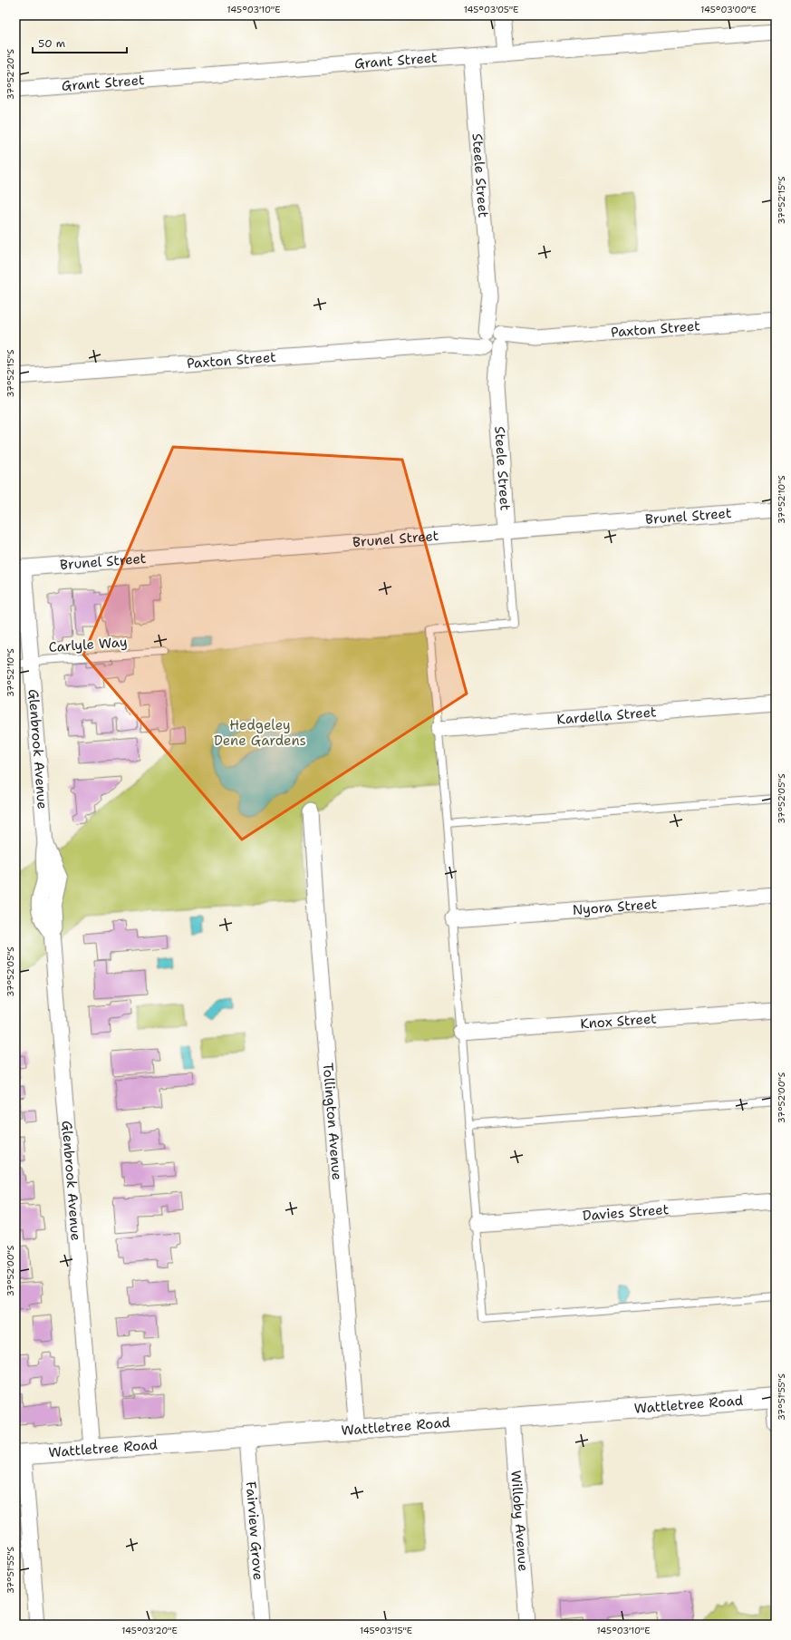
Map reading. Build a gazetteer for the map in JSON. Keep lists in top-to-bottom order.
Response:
{
  "streets": {
    "main road": ["Wattletree Road"],
    "street": [
      "Grant Street",
      "Steele Street",
      "Paxton Street",
      "Brunel Street",
      "Kardella Street",
      "Glenbrook Avenue",
      "Nyora Street",
      "Knox Street",
      "Tollington Avenue",
      "Davies Street",
      "Willoby Avenue",
      "Fairview Grove"
    ],
    "lane": ["Carlyle Way"]
  },
  "crossings": [
    ["Grant Street", "Steele Street"],
    ["Steele Street", "Paxton Street"],
    ["Steele Street", "Brunel Street"],
    ["Brunel Street", "Glenbrook Avenue"],
    ["Carlyle Way", "Glenbrook Avenue"],
    ["Glenbrook Avenue", "Wattletree Road"],
    ["Tollington Avenue", "Wattletree Road"],
    ["Wattletree Road", "Willoby Avenue"],
    ["Wattletree Road", "Fairview Grove"]
  ],
  "parks": ["Hedgeley Dene Gardens"],
  "scale_bar": "50 m",
  "coordinates": [
    "145°03'10\"E",
    "145°03'05\"E",
    "145°03'00\"E",
    "37°52'20\"S",
    "37°52'15\"S",
    "37°52'10\"S",
    "37°52'05\"S",
    "37°52'00\"S",
    "37°51'55\"S",
    "145°03'20\"E",
    "145°03'15\"E"
  ]
}
